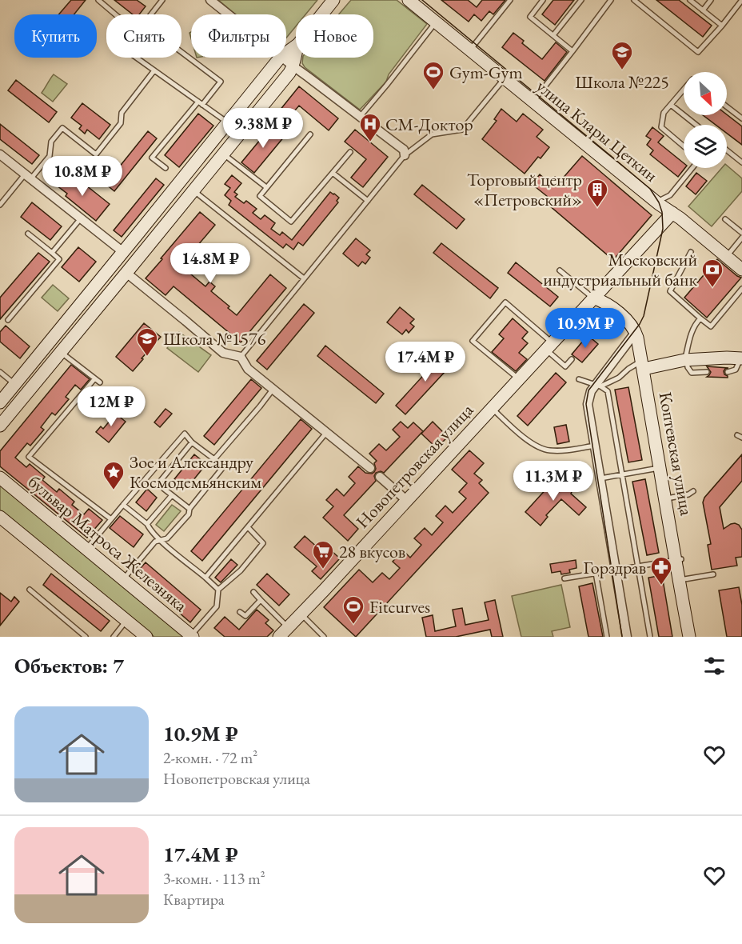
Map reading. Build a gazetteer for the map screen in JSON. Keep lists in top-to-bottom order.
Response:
{
  "streets": {
    "street": [
      "улица Клары Цеткин",
      "Коптевская улица",
      "Новопетровская улица",
      "бульвар Матроса Железняка"
    ]
  },
  "crossings": [
    ["улица Клары Цеткин", "Новопетровская улица"]
  ],
  "places": {
    "school or university": ["Школа №225", "Школа №1576"],
    "sports": ["Gym-Gym", "Fitcurves"],
    "hospital": ["СМ-Доктор"],
    "building": ["Торговый центр «Петровский»"],
    "bank": ["Московский индустриальный банк"],
    "place": ["Зое и Александру Космодемьянским"],
    "supermarket": ["28 вкусов"],
    "pharmacy": ["Горздрав"]
  },
  "north": "bottom right",
  "page": {
    "chip": [
      "Купить",
      "Снять",
      "Фильтры",
      "Новое"
    ],
    "price": [
      "9.38M ₽",
      "10.8M ₽",
      "14.8M ₽",
      "10.9M ₽",
      "17.4M ₽",
      "12M ₽",
      "11.3M ₽"
    ],
    "heading": "Объектов: 7",
    "list": [
      {
        "name": "10.9M ₽",
        "note": "2-комн. · 72 m² · Новопетровская улица"
      },
      {
        "name": "17.4M ₽",
        "note": "3-комн. · 113 m² · Квартира"
      }
    ]
  }
}
